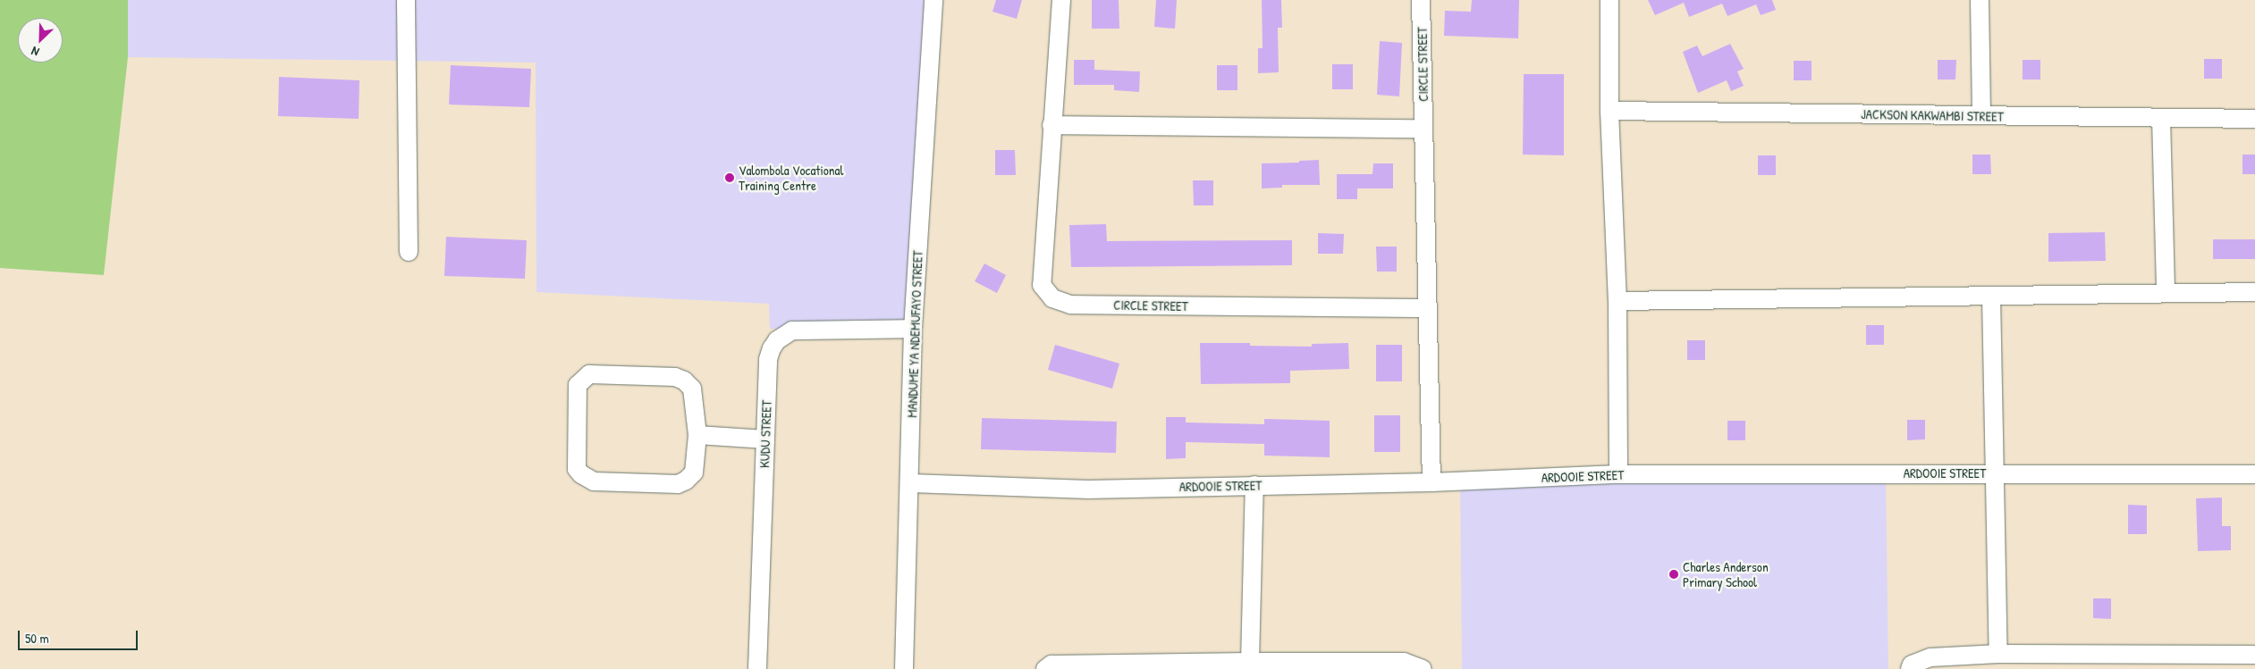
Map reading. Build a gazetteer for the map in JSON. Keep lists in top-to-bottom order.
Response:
{
  "streets": {
    "street": [
      "CIRCLE STREET",
      "JACKSON KAKWAMBI STREET",
      "MANDUME YA NDEMUFAYO STREET",
      "KUDU STREET",
      "ARDOOIE STREET"
    ]
  },
  "crossings": [
    ["CIRCLE STREET", "ARDOOIE STREET"],
    ["MANDUME YA NDEMUFAYO STREET", "KUDU STREET"],
    ["MANDUME YA NDEMUFAYO STREET", "ARDOOIE STREET"]
  ],
  "places": ["Valombola Vocational Training Centre", "Charles Anderson Primary School"],
  "scale_bar": "50 m",
  "north": "bottom left"
}
